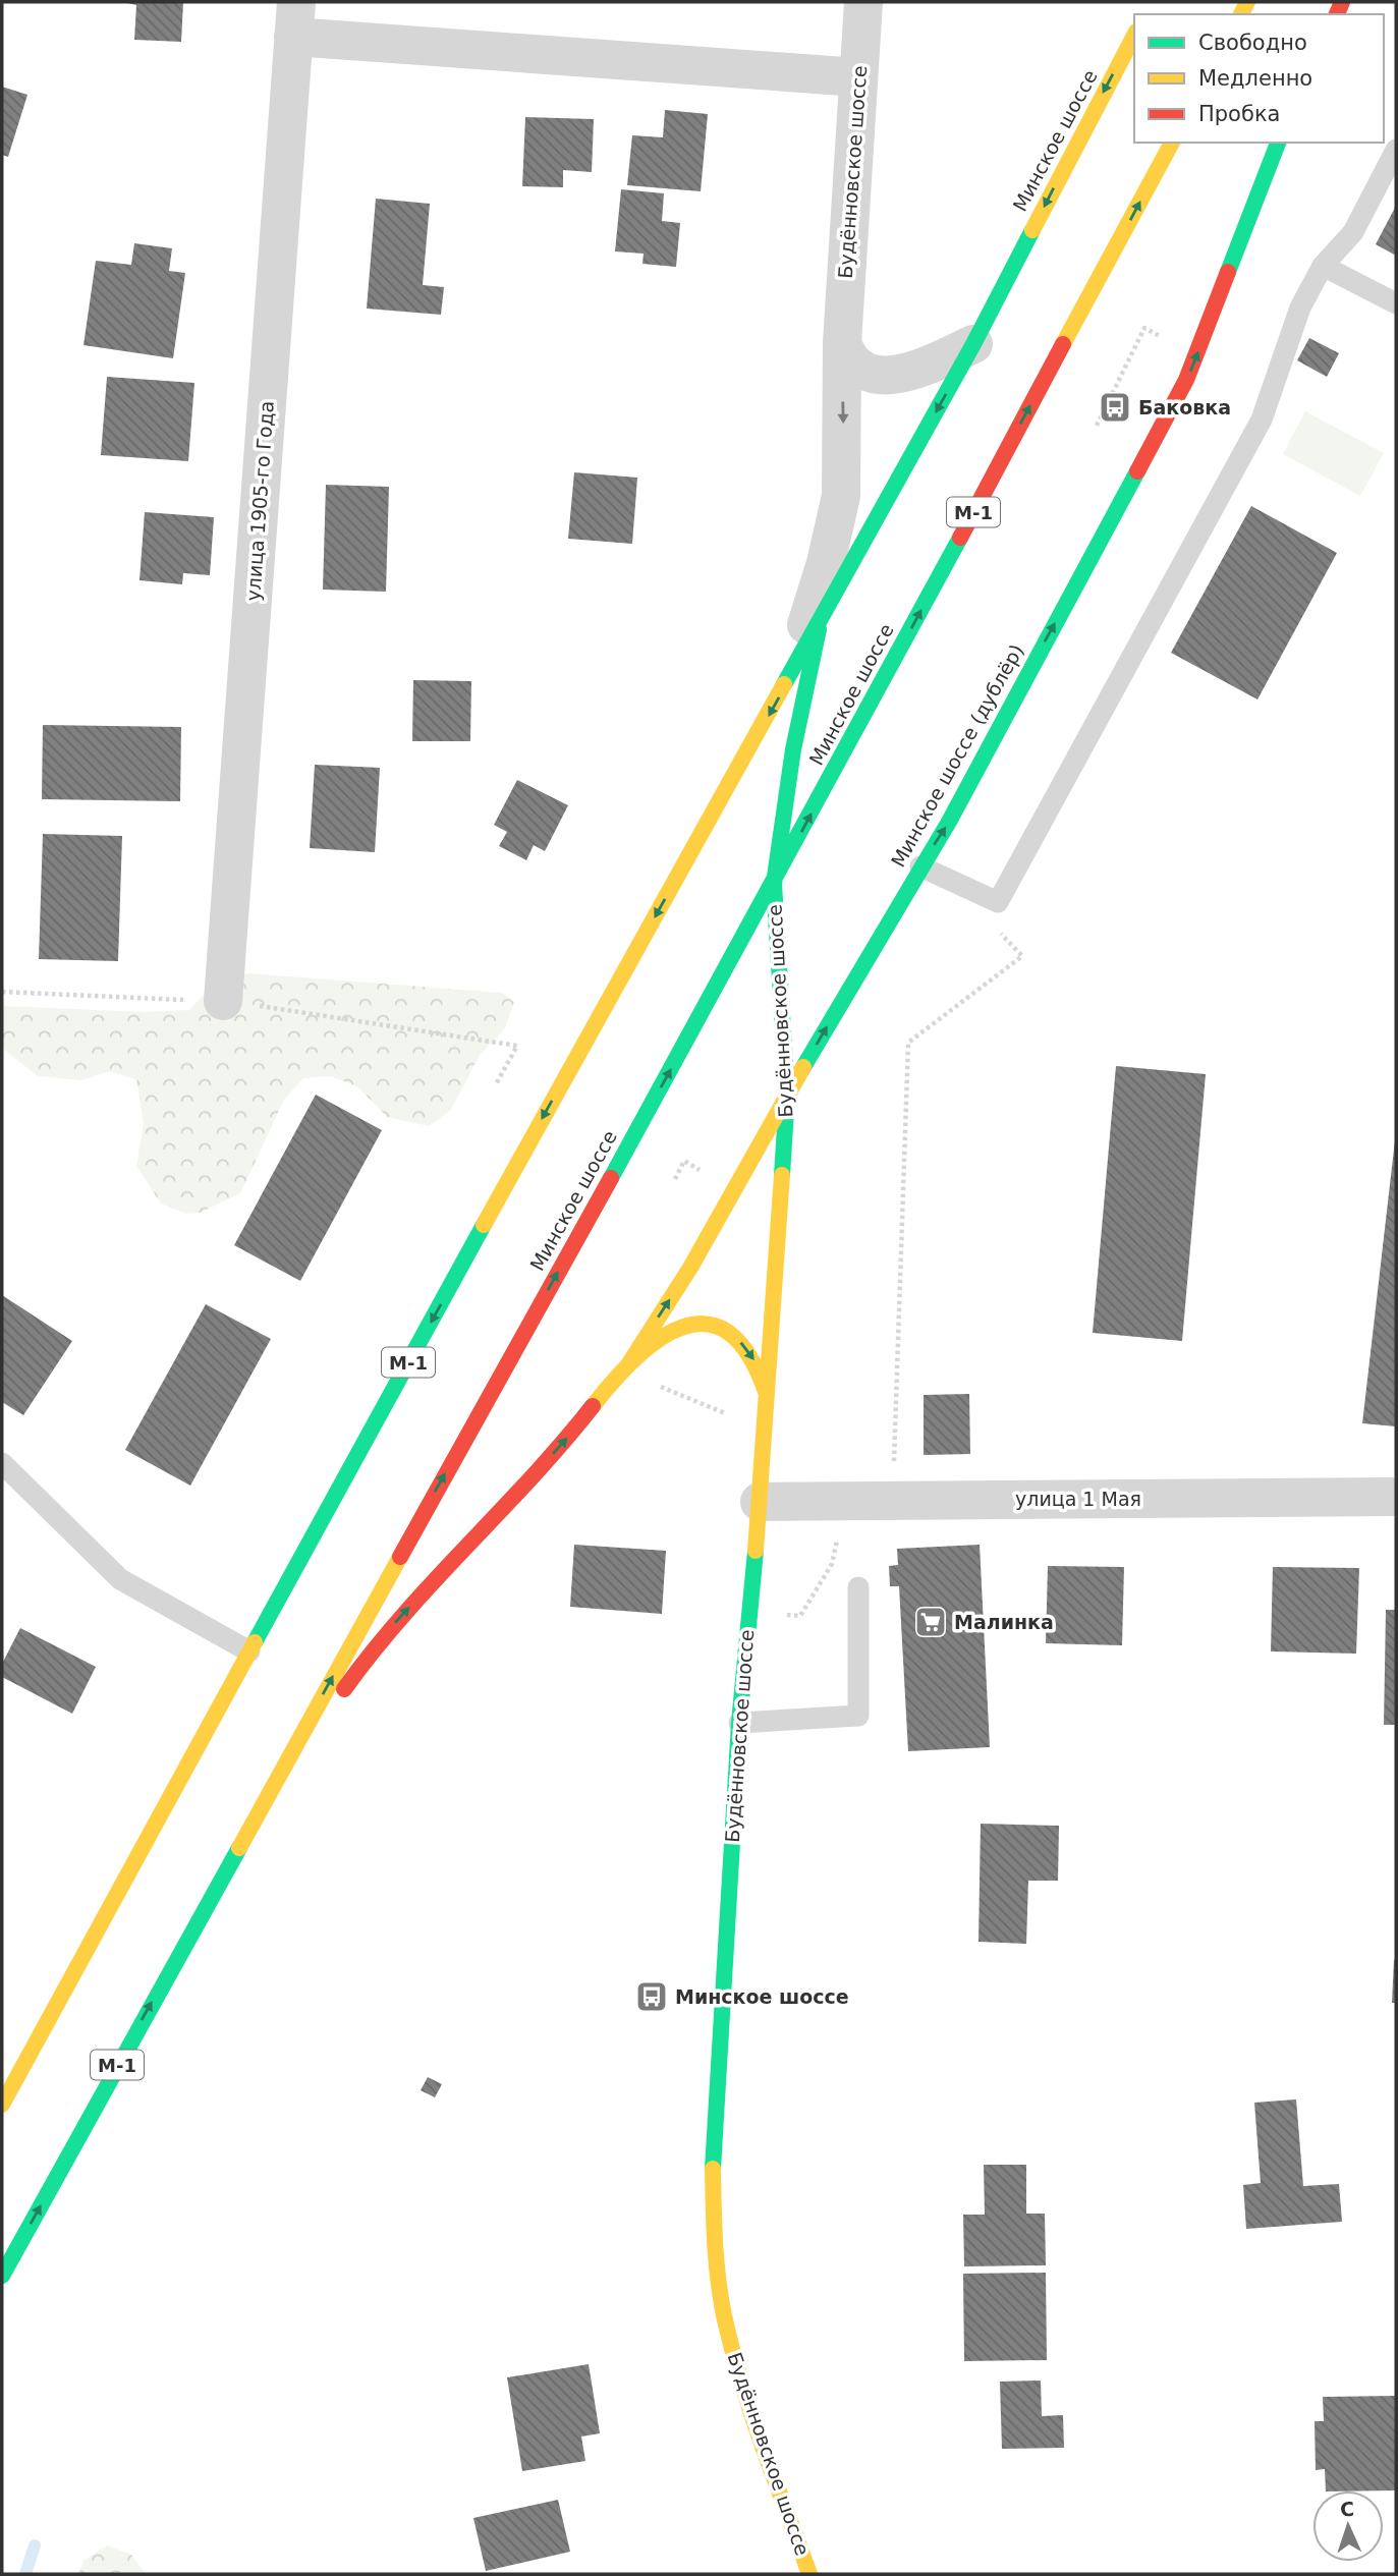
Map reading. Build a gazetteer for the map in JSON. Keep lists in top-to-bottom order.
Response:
{
  "streets": {
    "main road": [
      "Минское шоссе",
      "Будённовское шоссе",
      "М-1",
      "Минское шоссе (дублёр)"
    ],
    "street": ["улица 1905-го Года", "улица 1 Мая"]
  },
  "crossings": [
    ["Минское шоссе", "Будённовское шоссе"],
    ["Будённовское шоссе", "Минское шоссе (дублёр)"],
    ["Будённовское шоссе", "улица 1 Мая"]
  ],
  "one_way": ["Минское шоссе (дублёр)"],
  "places": {
    "bus stop": ["Баковка", "Минское шоссе"],
    "supermarket": ["Малинка"]
  },
  "legend": ["Свободно", "Медленно", "Пробка"],
  "north": "top"
}
